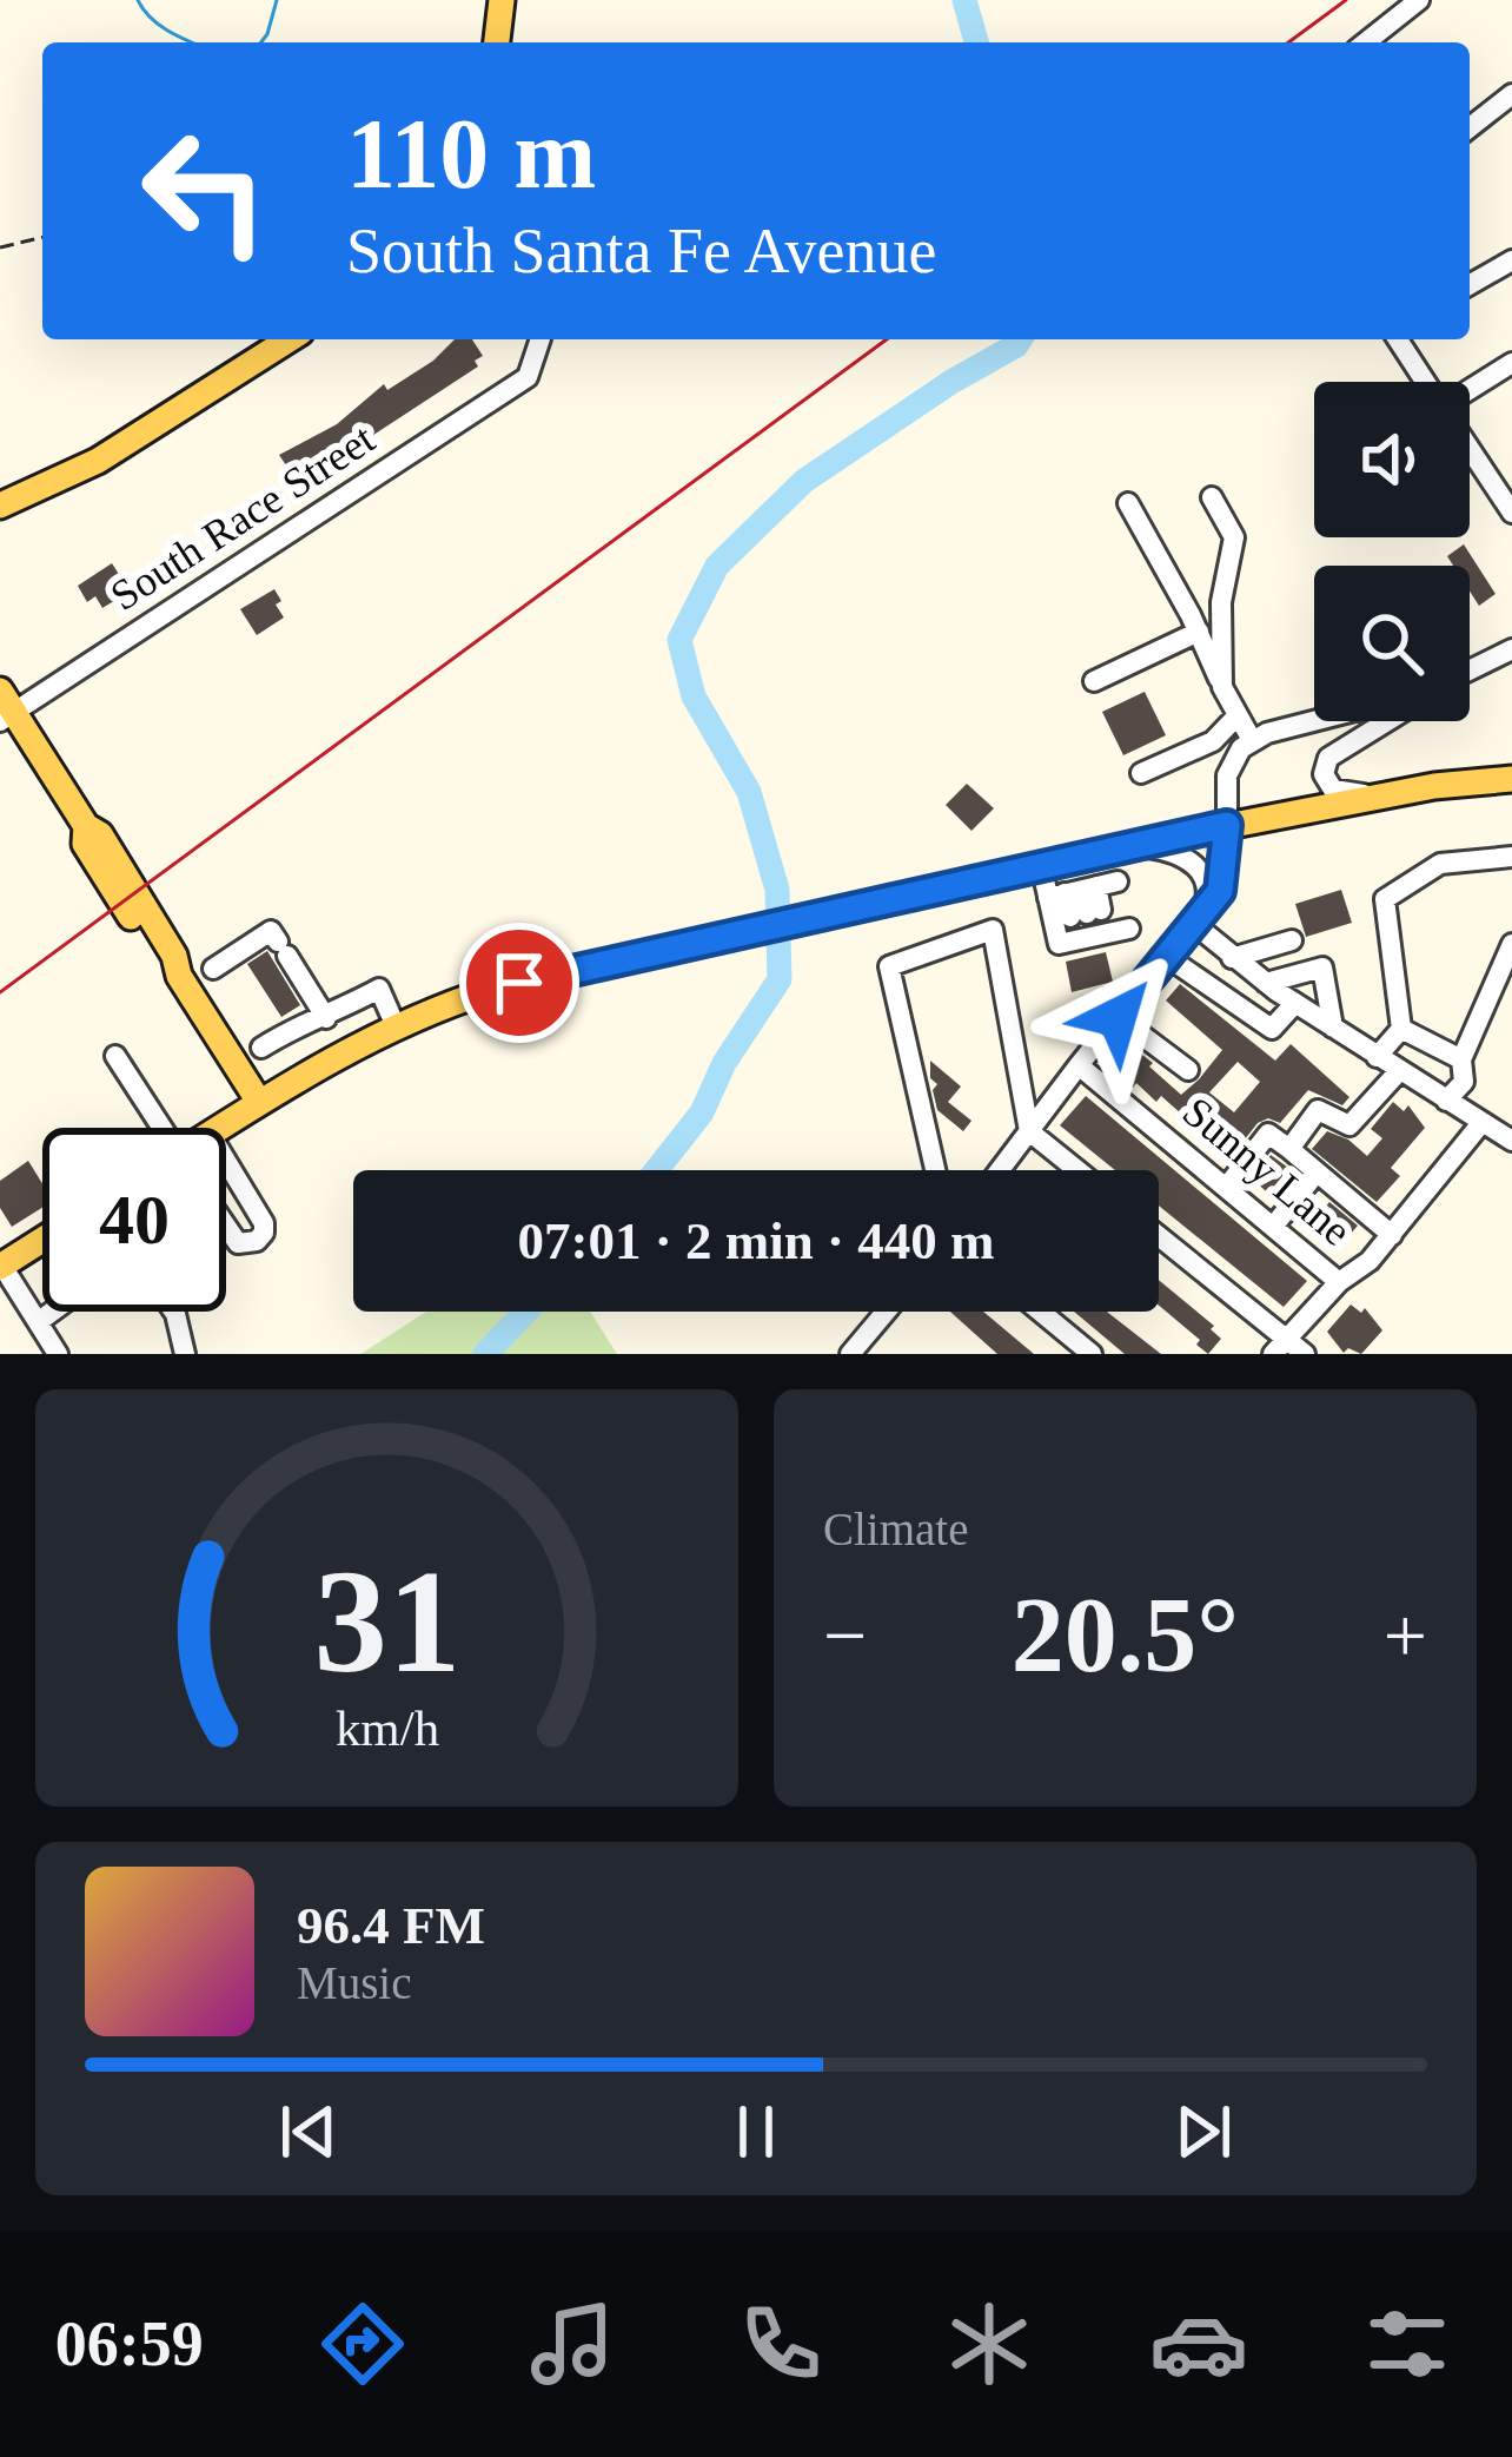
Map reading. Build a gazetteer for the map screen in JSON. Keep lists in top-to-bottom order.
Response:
{
  "streets": {
    "street": ["South Race Street", "Sunny Lane"]
  },
  "page": {
    "turn": ["110 m", "South Santa Fe Avenue"],
    "limit": "40",
    "trip": "07:01 · 2 min · 440 m",
    "tile": "Climate",
    "heat": ["−", "20.5°", "+"],
    "song": ["96.4 FM", "Music"],
    "tabs": "06:59",
    "gauge": ["31", "km/h"]
  }
}
